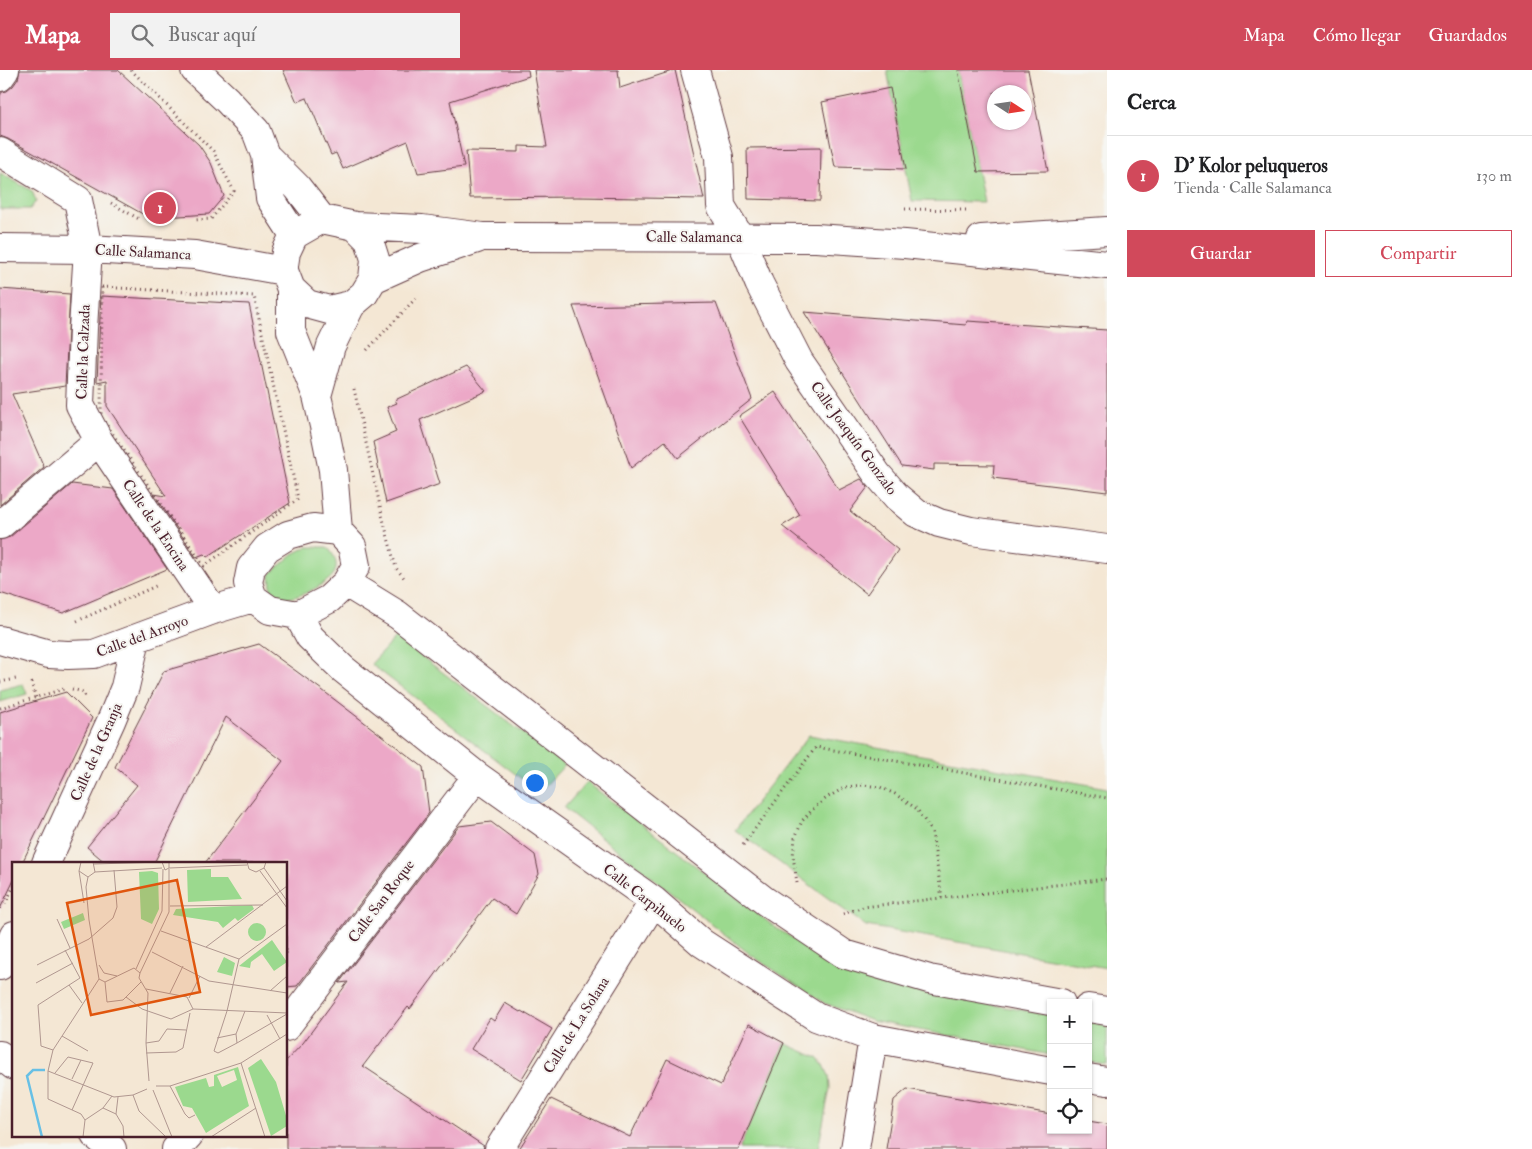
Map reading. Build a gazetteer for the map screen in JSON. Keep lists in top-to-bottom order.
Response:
{
  "streets": {
    "street": [
      "Calle Salamanca",
      "Calle la Calzada",
      "Calle Joaquín Gonzalo",
      "Calle de la Encina",
      "Calle del Arroyo",
      "Calle de la Granja",
      "Calle Carpihuelo",
      "Calle San Roque",
      "Calle de La Solana"
    ]
  },
  "crossings": [
    ["Calle Salamanca", "Calle la Calzada"],
    ["Calle Salamanca", "Calle Joaquín Gonzalo"],
    ["Calle la Calzada", "Calle de la Encina"],
    ["Calle de la Encina", "Calle del Arroyo"],
    ["Calle del Arroyo", "Calle de la Granja"],
    ["Calle del Arroyo", "Calle Carpihuelo"],
    ["Calle Carpihuelo", "Calle San Roque"],
    ["Calle Carpihuelo", "Calle de La Solana"]
  ],
  "north": "right",
  "page": {
    "header": "Mapa",
    "search": "Buscar aquí",
    "nav": ["Mapa", "Cómo llegar", "Guardados"],
    "heading": "Cerca",
    "list": [
      {
        "mark": "1",
        "name": "D' Kolor peluqueros",
        "note": "Tienda · Calle Salamanca",
        "value": "130 m"
      }
    ],
    "pins": "1",
    "buttons": ["Guardar", "Compartir"],
    "map_buttons": ["+", "−"]
  }
}
